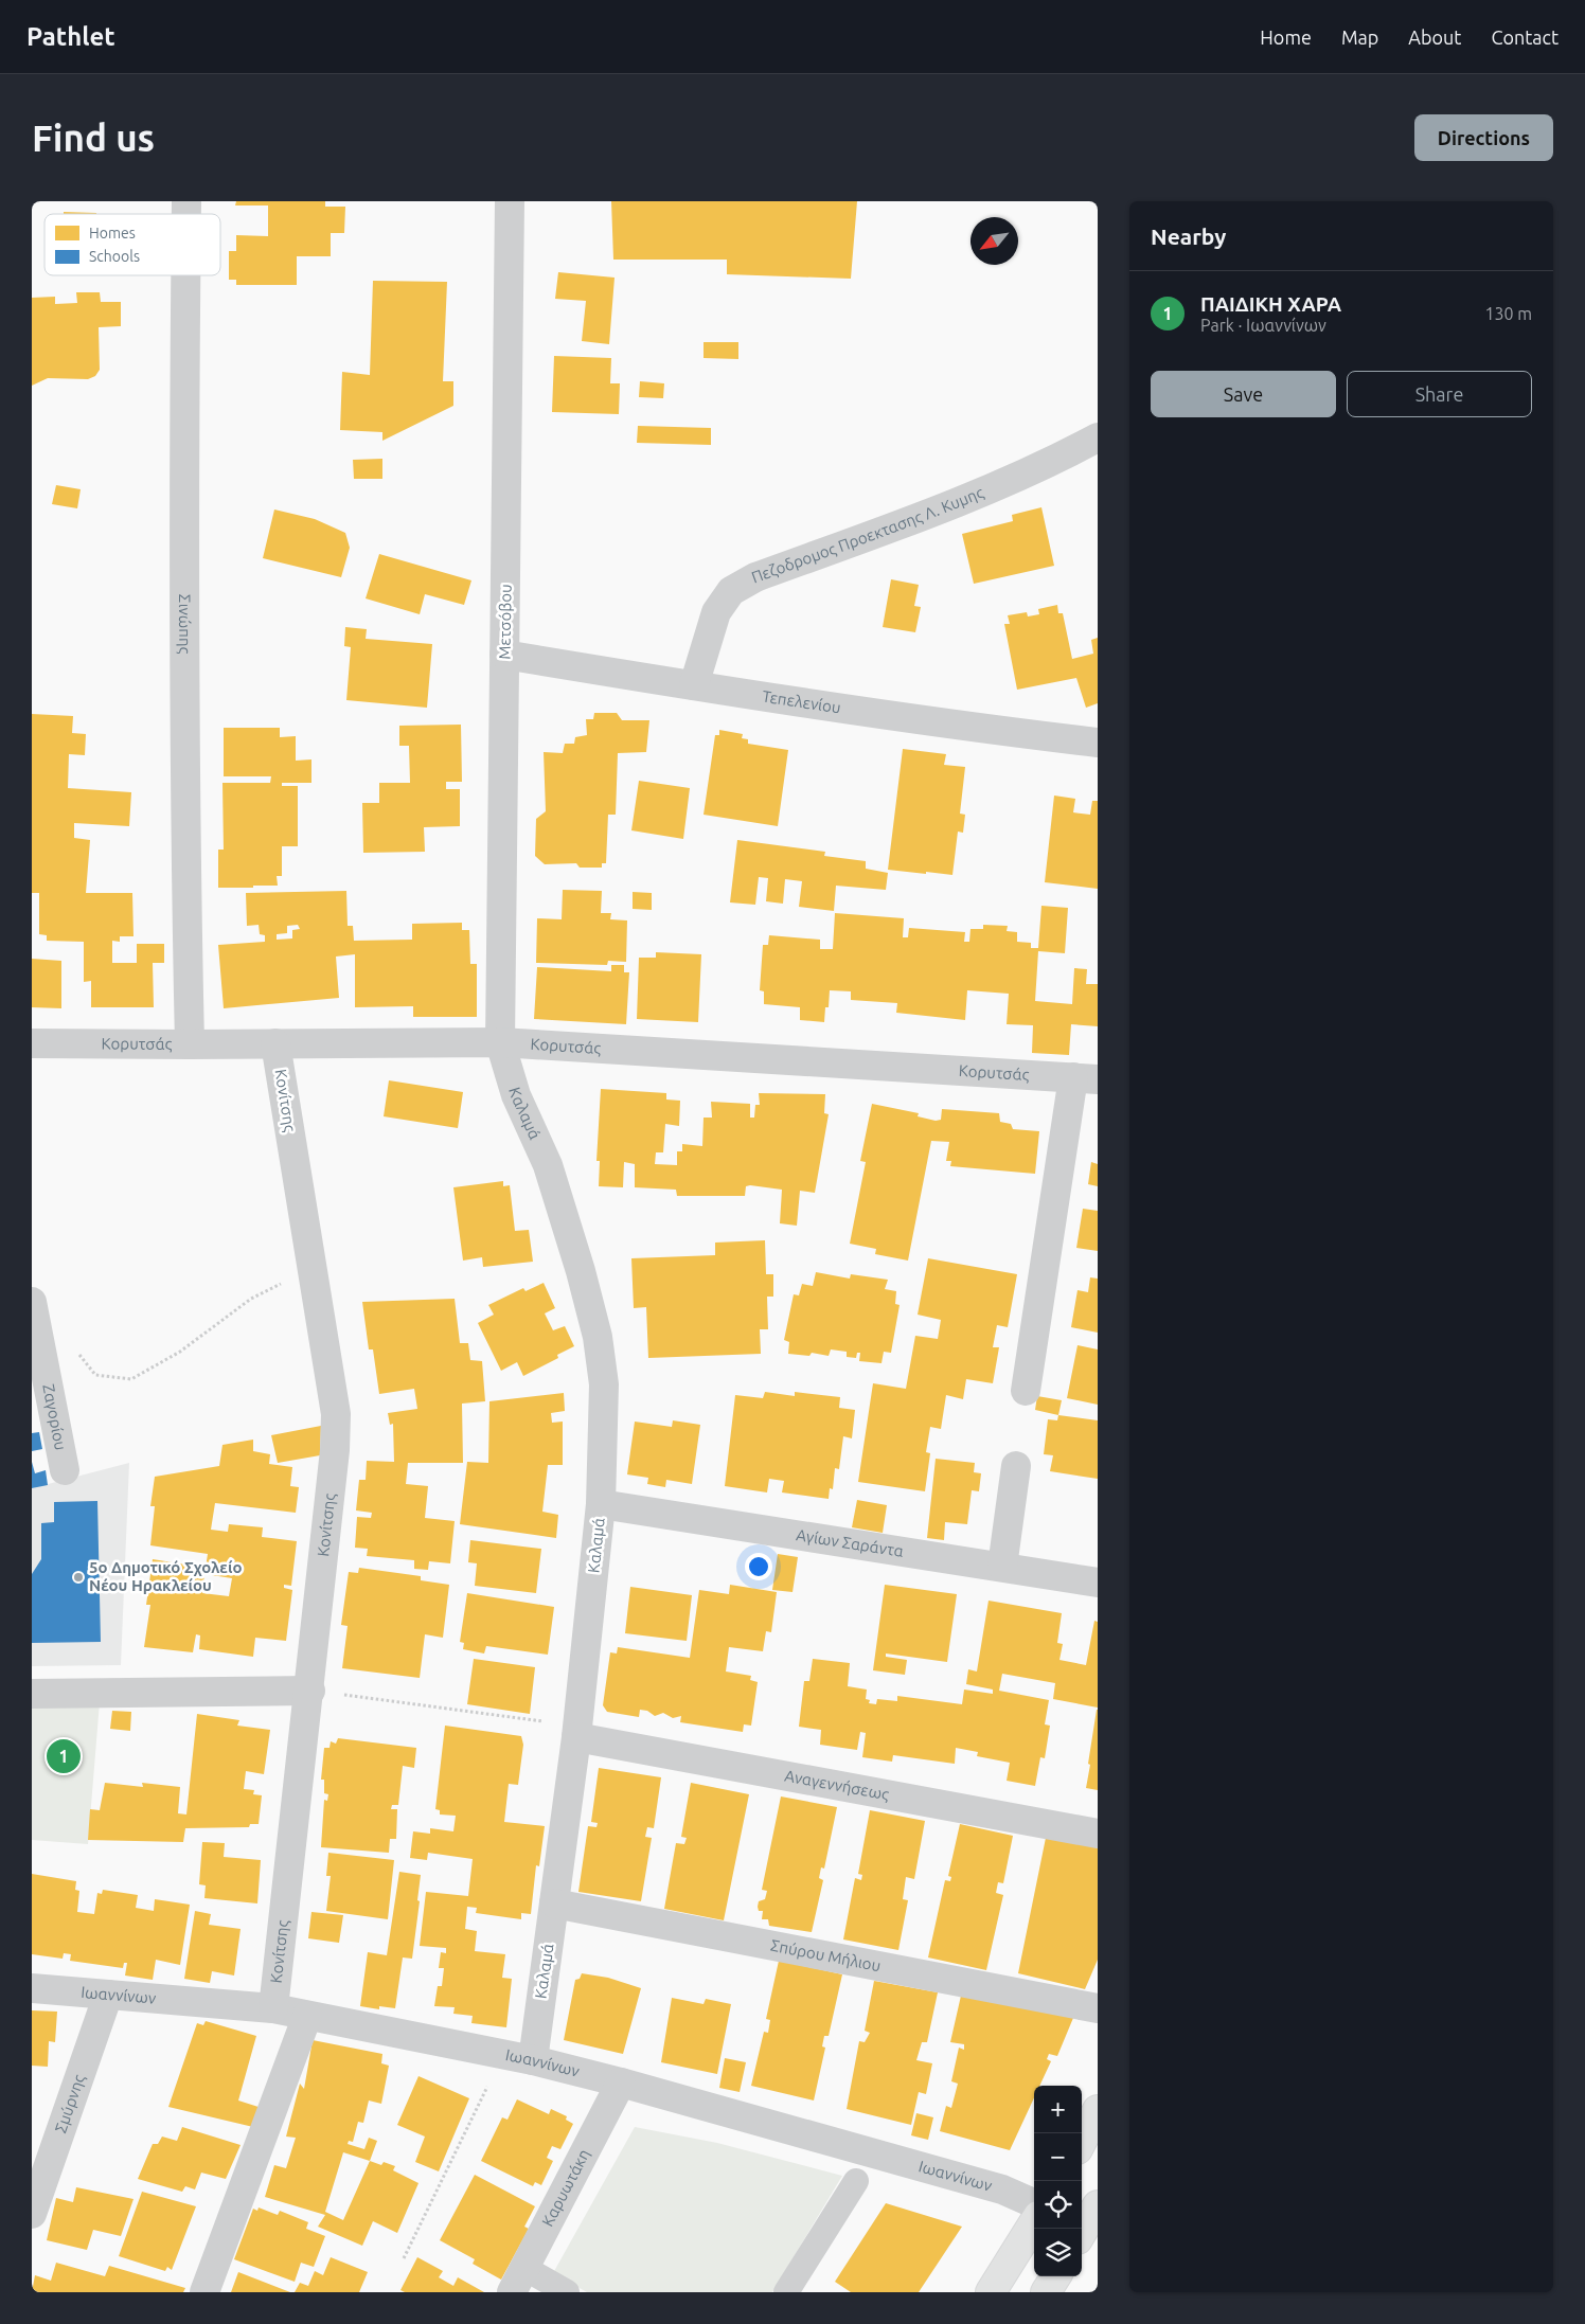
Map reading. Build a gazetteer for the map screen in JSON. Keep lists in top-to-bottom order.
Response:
{
  "streets": {
    "street": [
      "Πεζοδρομος Προεκτασης Λ. Κυμης",
      "Μετσόβου",
      "Σινώπης",
      "Τεπελενίου",
      "Κορυτσάς",
      "Κονίτσης",
      "Καλαμά",
      "Ζαγορίου",
      "Αγίων Σαράντα",
      "Αναγεννήσεως",
      "Σπύρου Μήλιου",
      "Ιωαννίνων",
      "Σμύρνης",
      "Καρυωτάκη"
    ]
  },
  "crossings": [
    ["Πεζοδρομος Προεκτασης Λ. Κυμης", "Τεπελενίου"],
    ["Μετσόβου", "Τεπελενίου"],
    ["Μετσόβου", "Κορυτσάς"],
    ["Μετσόβου", "Καλαμά"],
    ["Σινώπης", "Κορυτσάς"],
    ["Κορυτσάς", "Κονίτσης"],
    ["Κορυτσάς", "Καλαμά"],
    ["Κονίτσης", "Ιωαννίνων"],
    ["Καλαμά", "Αγίων Σαράντα"],
    ["Καλαμά", "Αναγεννήσεως"],
    ["Καλαμά", "Σπύρου Μήλιου"],
    ["Καλαμά", "Ιωαννίνων"],
    ["Ιωαννίνων", "Σμύρνης"],
    ["Ιωαννίνων", "Καρυωτάκη"]
  ],
  "places": ["5ο Δημοτικό Σχολείο Νέου Ηρακλείου"],
  "legend": ["Homes", "Schools"],
  "north": "bottom left",
  "page": {
    "header": "Pathlet",
    "nav": [
      "Home",
      "Map",
      "About",
      "Contact"
    ],
    "buttons": [
      "Directions",
      ["Save", "Share"]
    ],
    "title": "Find us",
    "heading": "Nearby",
    "list": [
      {
        "mark": "1",
        "name": "ΠΑΙΔΙΚΗ ΧΑΡΑ",
        "note": "Park · Ιωαννίνων",
        "value": "130 m"
      }
    ],
    "pins": "1",
    "map_buttons": ["+", "−"]
  }
}
